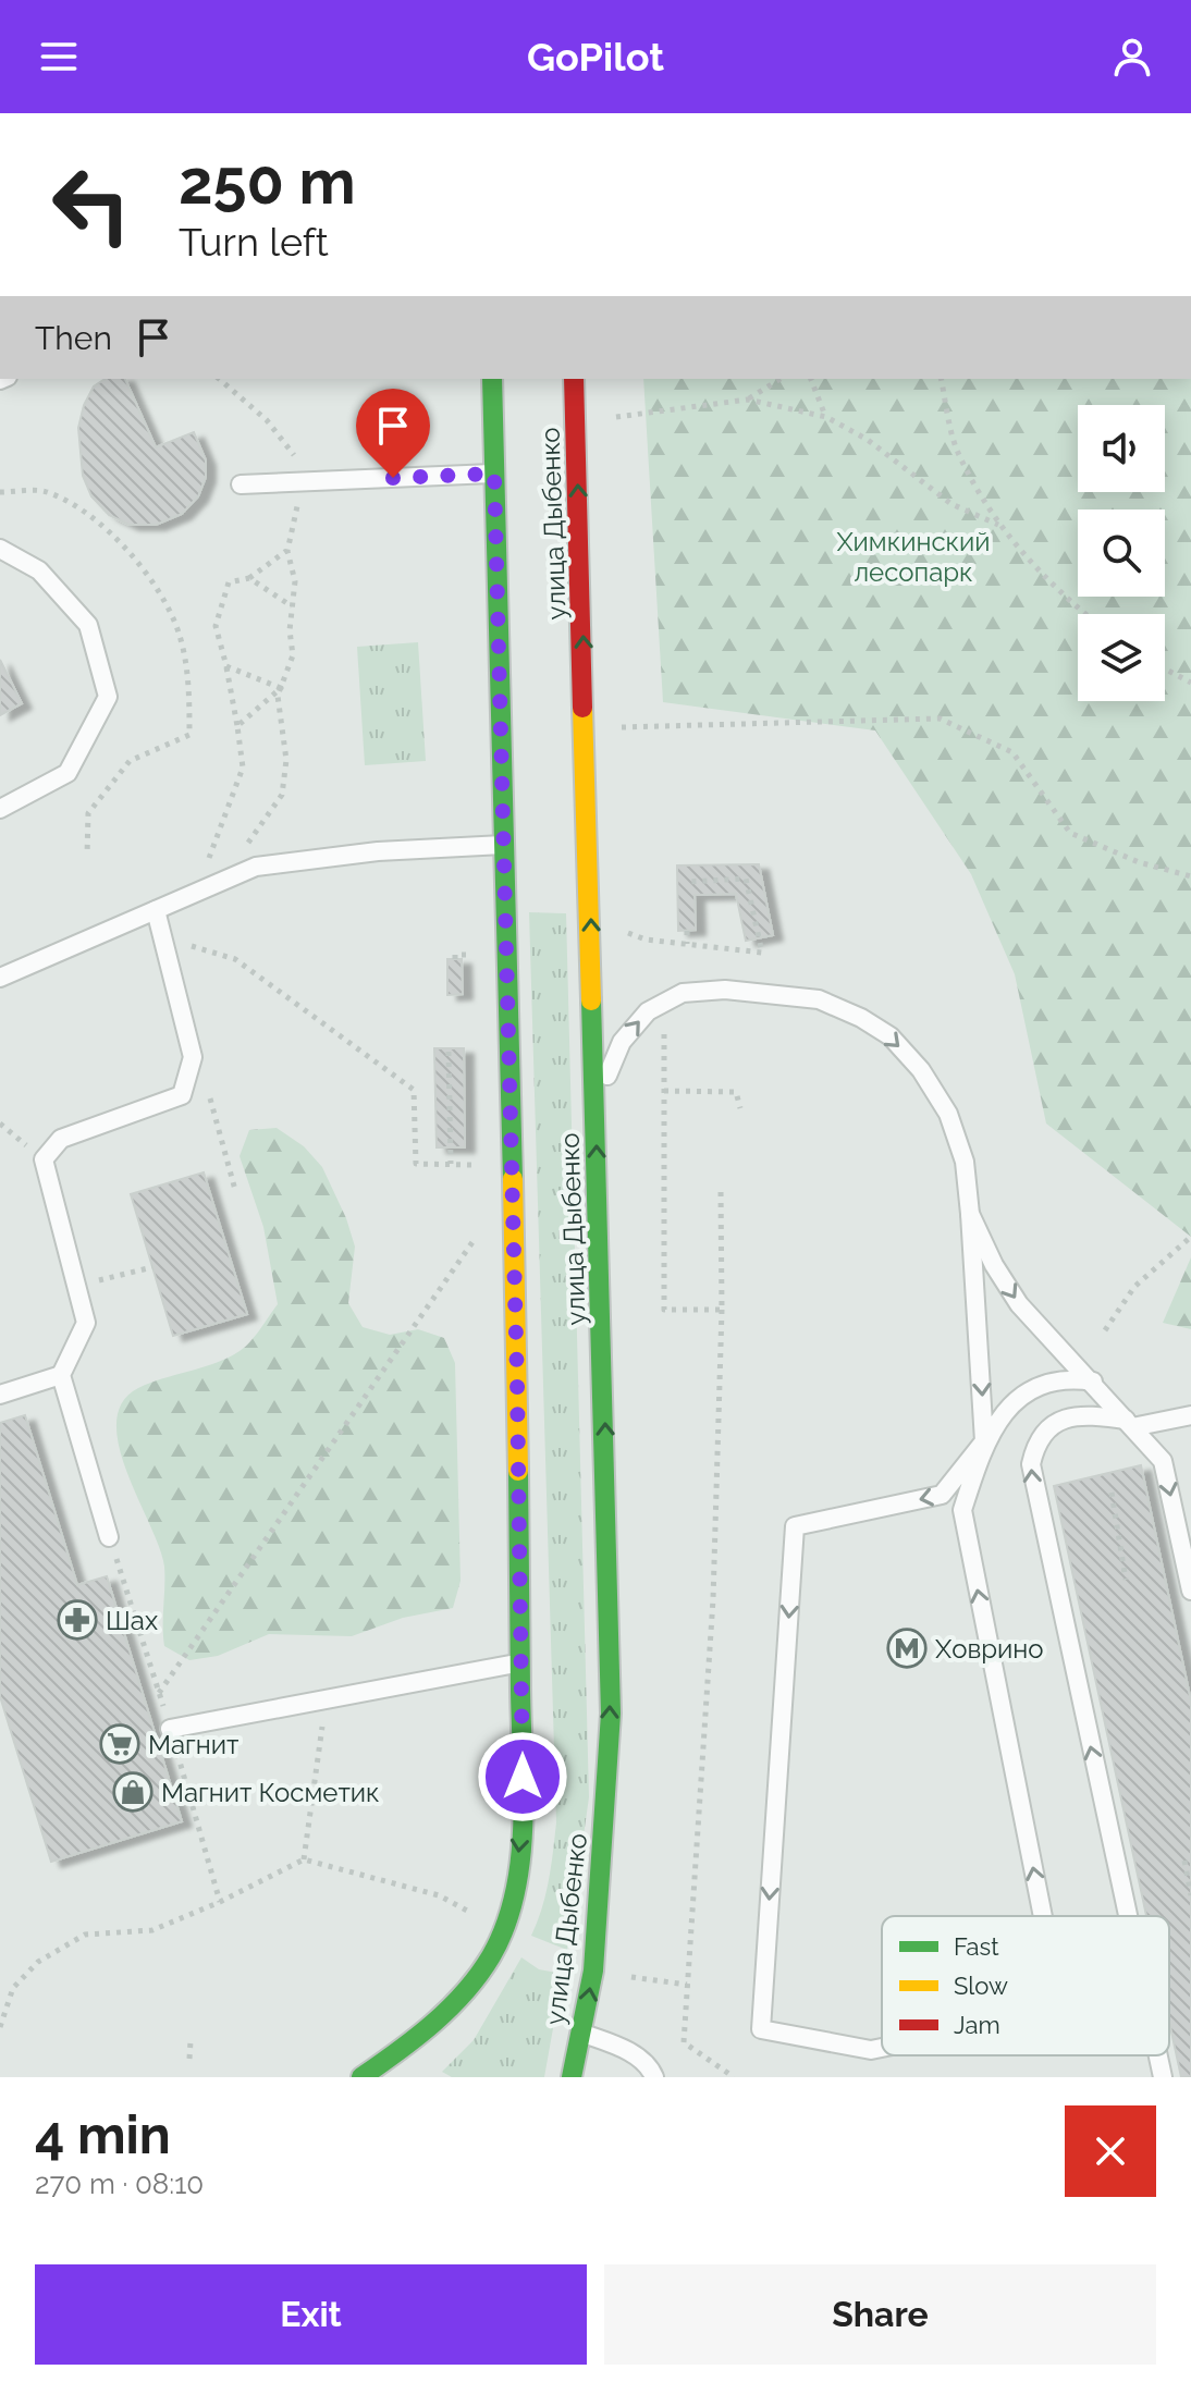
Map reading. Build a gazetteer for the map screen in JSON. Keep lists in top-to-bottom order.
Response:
{
  "streets": {
    "main road": ["улица Дыбенко"]
  },
  "parks": ["Химкинский лесопарк"],
  "places": {
    "pharmacy": ["Шах"],
    "metro station": ["Ховрино"],
    "supermarket": ["Магнит"],
    "shop": ["Магнит Косметик"]
  },
  "legend": ["Fast", "Slow", "Jam"],
  "page": {
    "header": "GoPilot",
    "turn": ["250 m", "Turn left"],
    "then": "Then",
    "heading": ["4 min", "270 m · 08:10"],
    "buttons": ["Exit", "Share"]
  }
}
